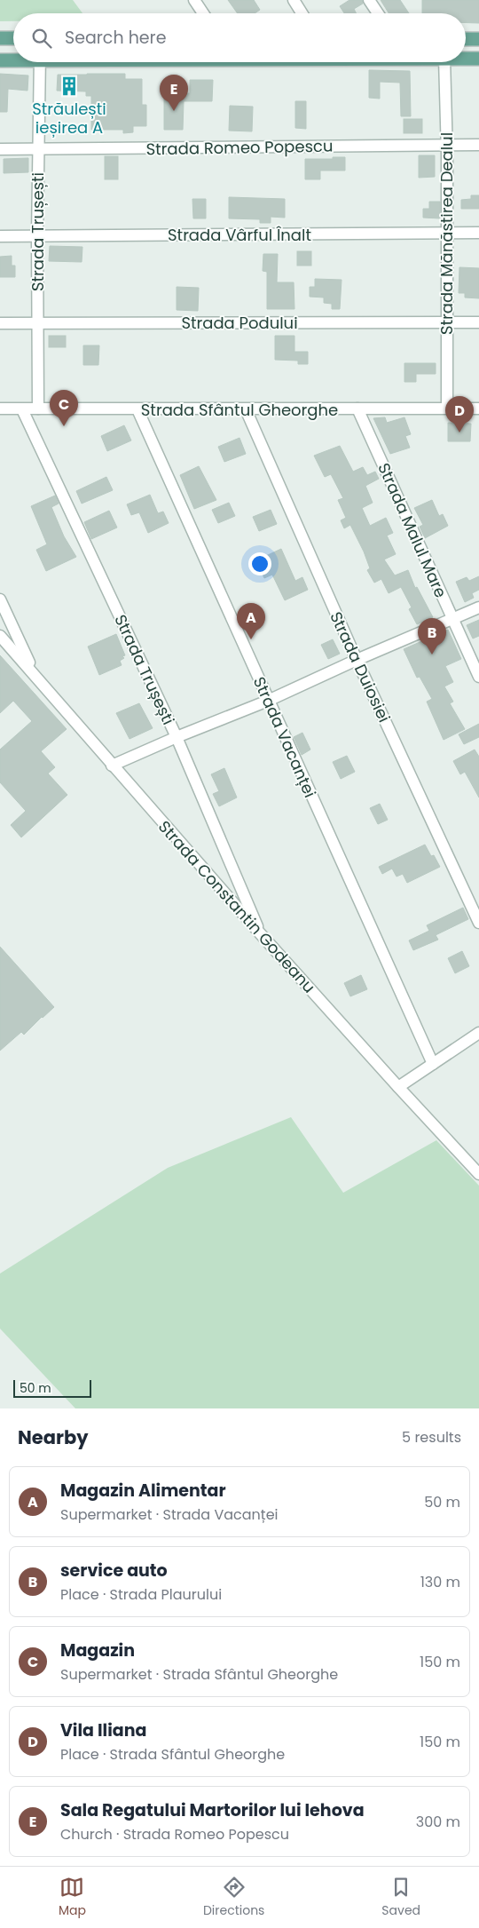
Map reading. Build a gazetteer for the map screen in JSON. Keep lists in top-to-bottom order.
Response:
{
  "streets": {
    "street": [
      "Strada Romeo Popescu",
      "Strada Trușești",
      "Strada Mănăstirea Dealul",
      "Strada Vârful Înalt",
      "Strada Podului",
      "Strada Sfântul Gheorghe",
      "Strada Malul Mare",
      "Strada Duiosiei",
      "Strada Vacanței",
      "Strada Constantin Godeanu"
    ]
  },
  "crossings": [
    ["Strada Romeo Popescu", "Strada Trușești"],
    ["Strada Romeo Popescu", "Strada Mănăstirea Dealul"],
    ["Strada Trușești", "Strada Vârful Înalt"],
    ["Strada Trușești", "Strada Podului"],
    ["Strada Trușești", "Strada Sfântul Gheorghe"],
    ["Strada Trușești", "Strada Constantin Godeanu"],
    ["Strada Mănăstirea Dealul", "Strada Vârful Înalt"],
    ["Strada Mănăstirea Dealul", "Strada Podului"],
    ["Strada Mănăstirea Dealul", "Strada Sfântul Gheorghe"],
    ["Strada Sfântul Gheorghe", "Strada Malul Mare"],
    ["Strada Sfântul Gheorghe", "Strada Duiosiei"],
    ["Strada Sfântul Gheorghe", "Strada Vacanței"]
  ],
  "places": {
    "building": ["Străulești ieșirea A"]
  },
  "scale_bar": "50 m",
  "page": {
    "search": "Search here",
    "pins": [
      "E",
      "C",
      "D",
      "A",
      "B"
    ],
    "scale": "50 m",
    "heading": ["Nearby", "5 results"],
    "list": [
      {
        "mark": "A",
        "name": "Magazin Alimentar",
        "note": "Supermarket · Strada Vacanței",
        "value": "50 m"
      },
      {
        "mark": "B",
        "name": "service auto",
        "note": "Place · Strada Plaurului",
        "value": "130 m"
      },
      {
        "mark": "C",
        "name": "Magazin",
        "note": "Supermarket · Strada Sfântul Gheorghe",
        "value": "150 m"
      },
      {
        "mark": "D",
        "name": "Vila Iliana",
        "note": "Place · Strada Sfântul Gheorghe",
        "value": "150 m"
      },
      {
        "mark": "E",
        "name": "Sala Regatului Martorilor lui Iehova",
        "note": "Church · Strada Romeo Popescu",
        "value": "300 m"
      }
    ],
    "nav": ["Map", "Directions", "Saved"]
  }
}
